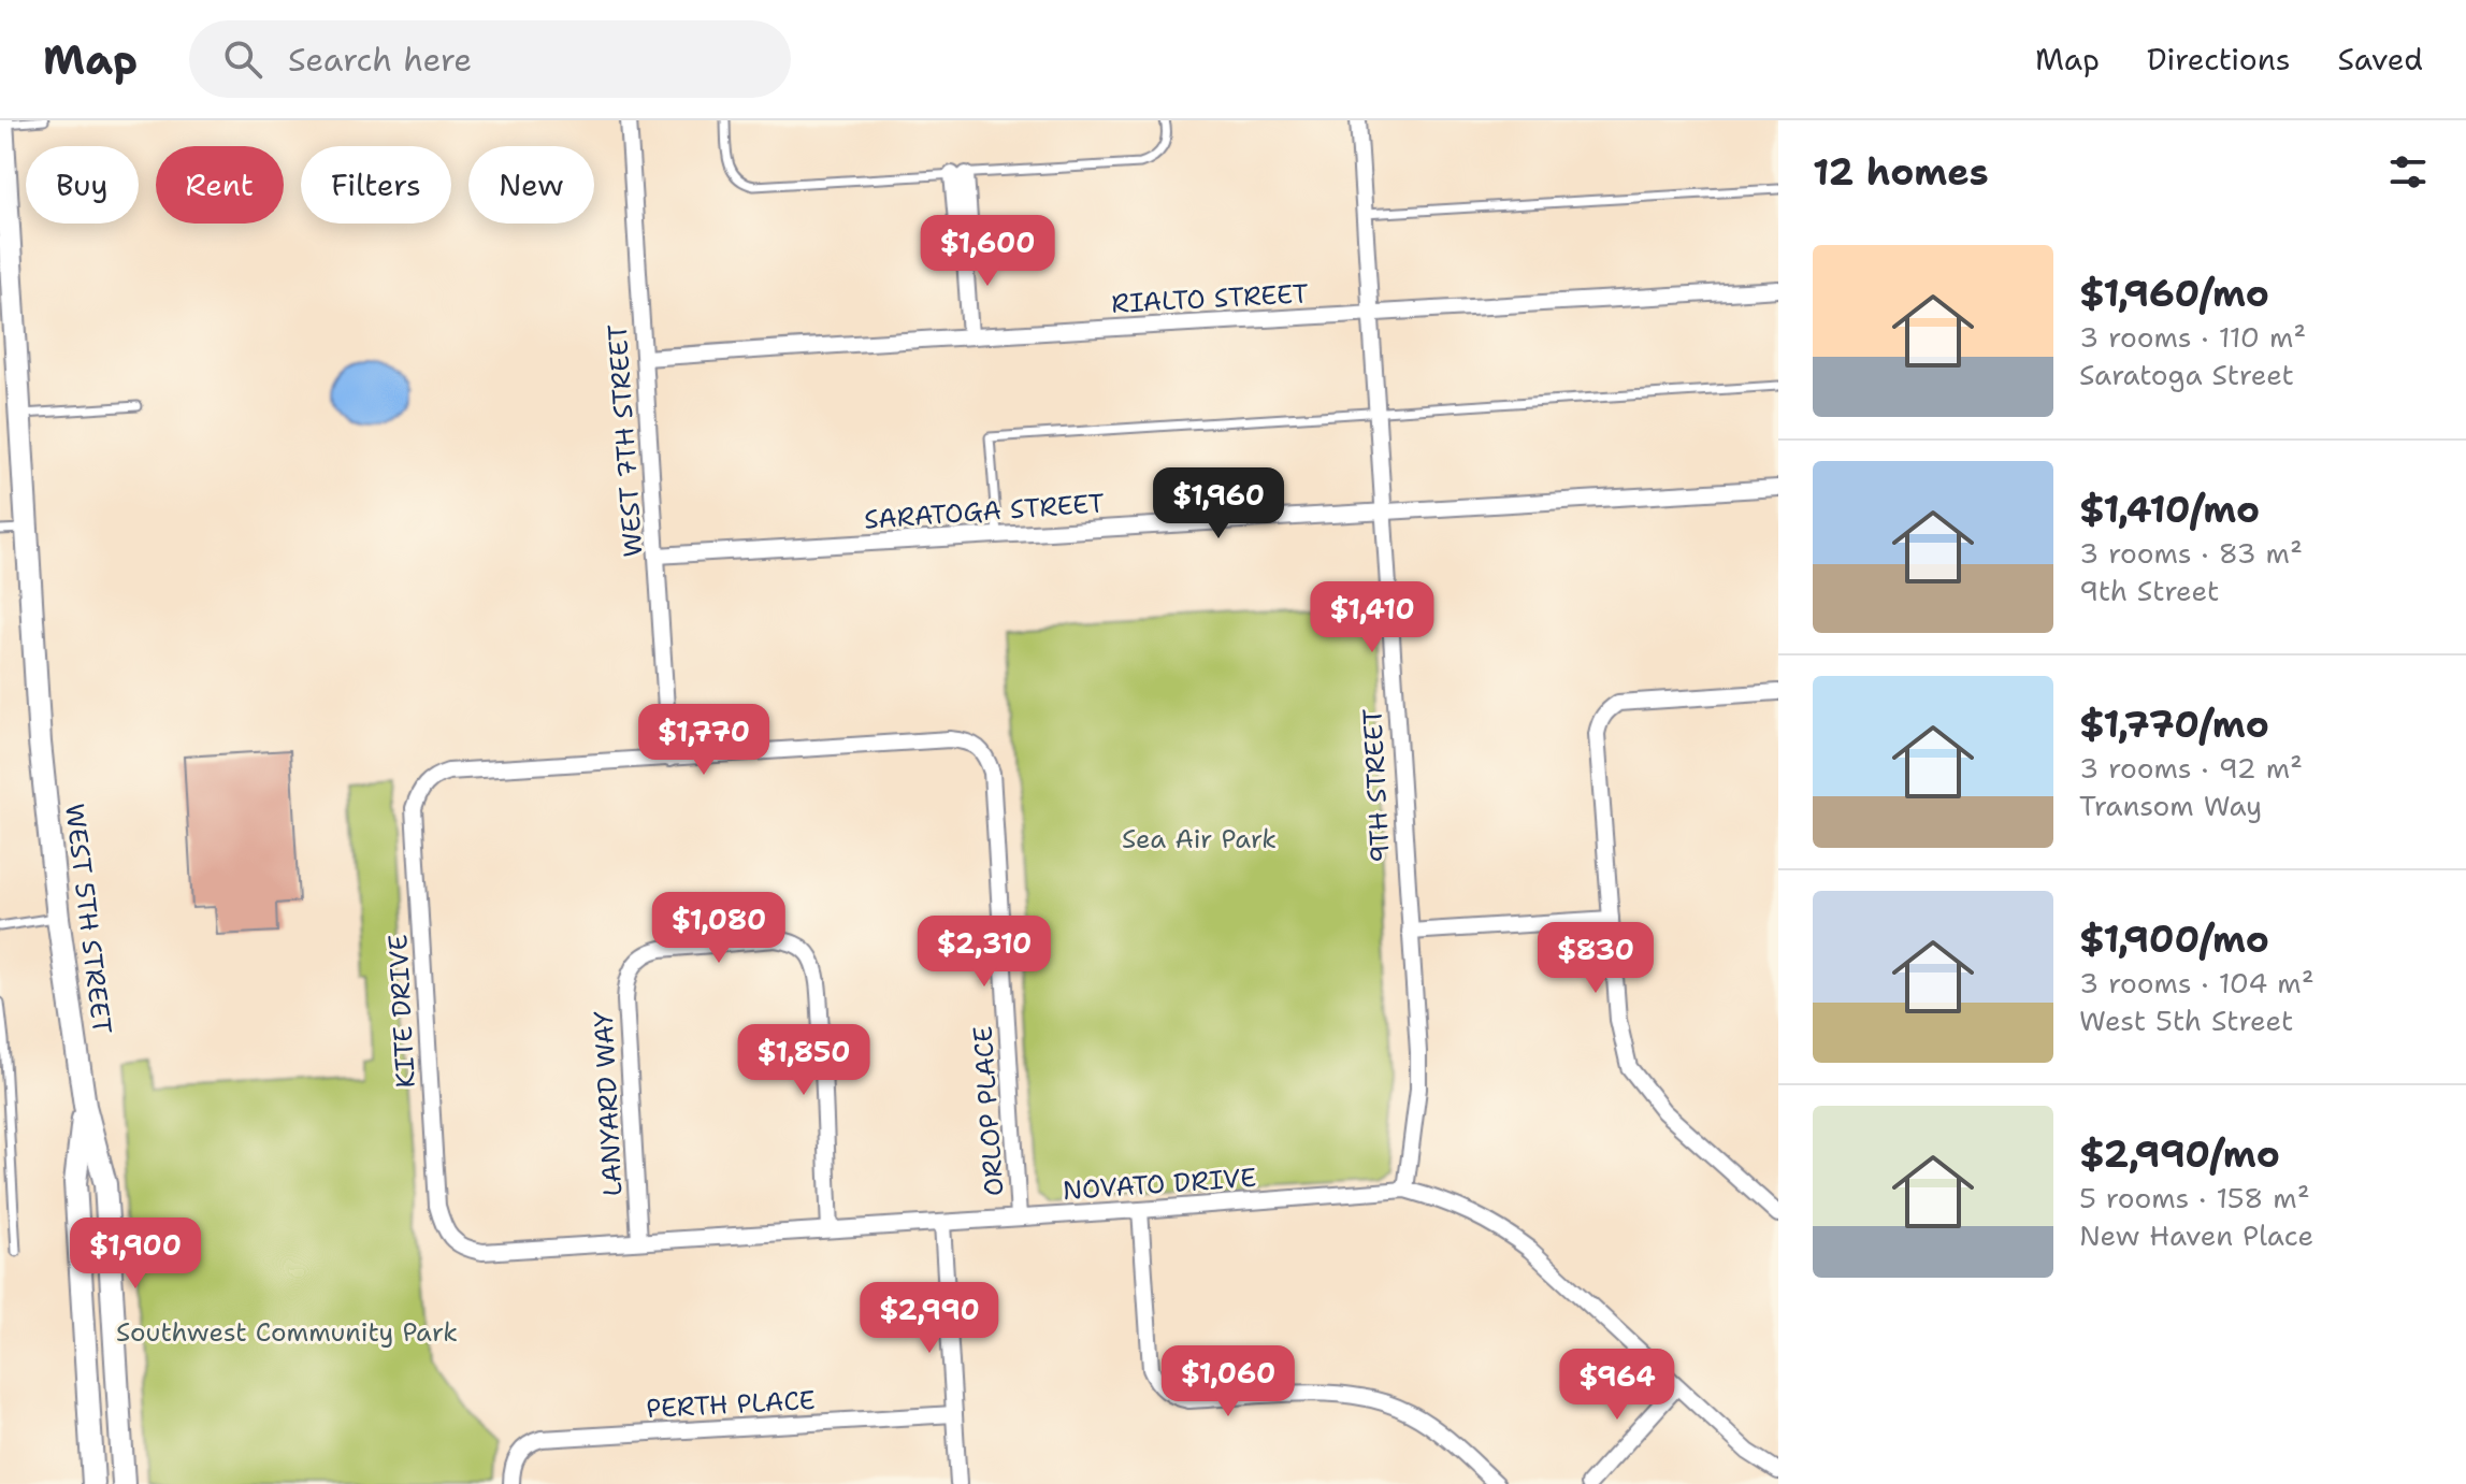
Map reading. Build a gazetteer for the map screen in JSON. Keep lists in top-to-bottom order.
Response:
{
  "streets": {
    "main road": ["WEST 5TH STREET"],
    "street": [
      "RIALTO STREET",
      "WEST 7TH STREET",
      "SARATOGA STREET",
      "9TH STREET",
      "KITE DRIVE",
      "LANYARD WAY",
      "ORLOP PLACE",
      "NOVATO DRIVE",
      "PERTH PLACE"
    ]
  },
  "crossings": [
    ["RIALTO STREET", "WEST 7TH STREET"],
    ["RIALTO STREET", "9TH STREET"],
    ["WEST 7TH STREET", "SARATOGA STREET"],
    ["WEST 7TH STREET", "KITE DRIVE"],
    ["WEST 7TH STREET", "ORLOP PLACE"],
    ["SARATOGA STREET", "9TH STREET"],
    ["9TH STREET", "NOVATO DRIVE"],
    ["KITE DRIVE", "ORLOP PLACE"],
    ["KITE DRIVE", "NOVATO DRIVE"],
    ["LANYARD WAY", "NOVATO DRIVE"],
    ["ORLOP PLACE", "NOVATO DRIVE"]
  ],
  "parks": ["Sea Air Park", "Southwest Community Park"],
  "page": {
    "header": "Map",
    "search": "Search here",
    "nav": ["Map", "Directions", "Saved"],
    "heading": "12 homes",
    "chip": [
      "Buy",
      "Rent",
      "Filters",
      "New"
    ],
    "price": [
      "$1,600",
      "$1,960",
      "$1,410",
      "$1,770",
      "$1,080",
      "$2,310",
      "$830",
      "$1,850",
      "$1,900",
      "$2,990",
      "$1,060",
      "$964"
    ],
    "list": [
      {
        "name": "$1,960/mo",
        "note": "3 rooms · 110 m² · Saratoga Street"
      },
      {
        "name": "$1,410/mo",
        "note": "3 rooms · 83 m² · 9th Street"
      },
      {
        "name": "$1,770/mo",
        "note": "3 rooms · 92 m² · Transom Way"
      },
      {
        "name": "$1,900/mo",
        "note": "3 rooms · 104 m² · West 5th Street"
      },
      {
        "name": "$2,990/mo",
        "note": "5 rooms · 158 m² · New Haven Place"
      }
    ]
  }
}
